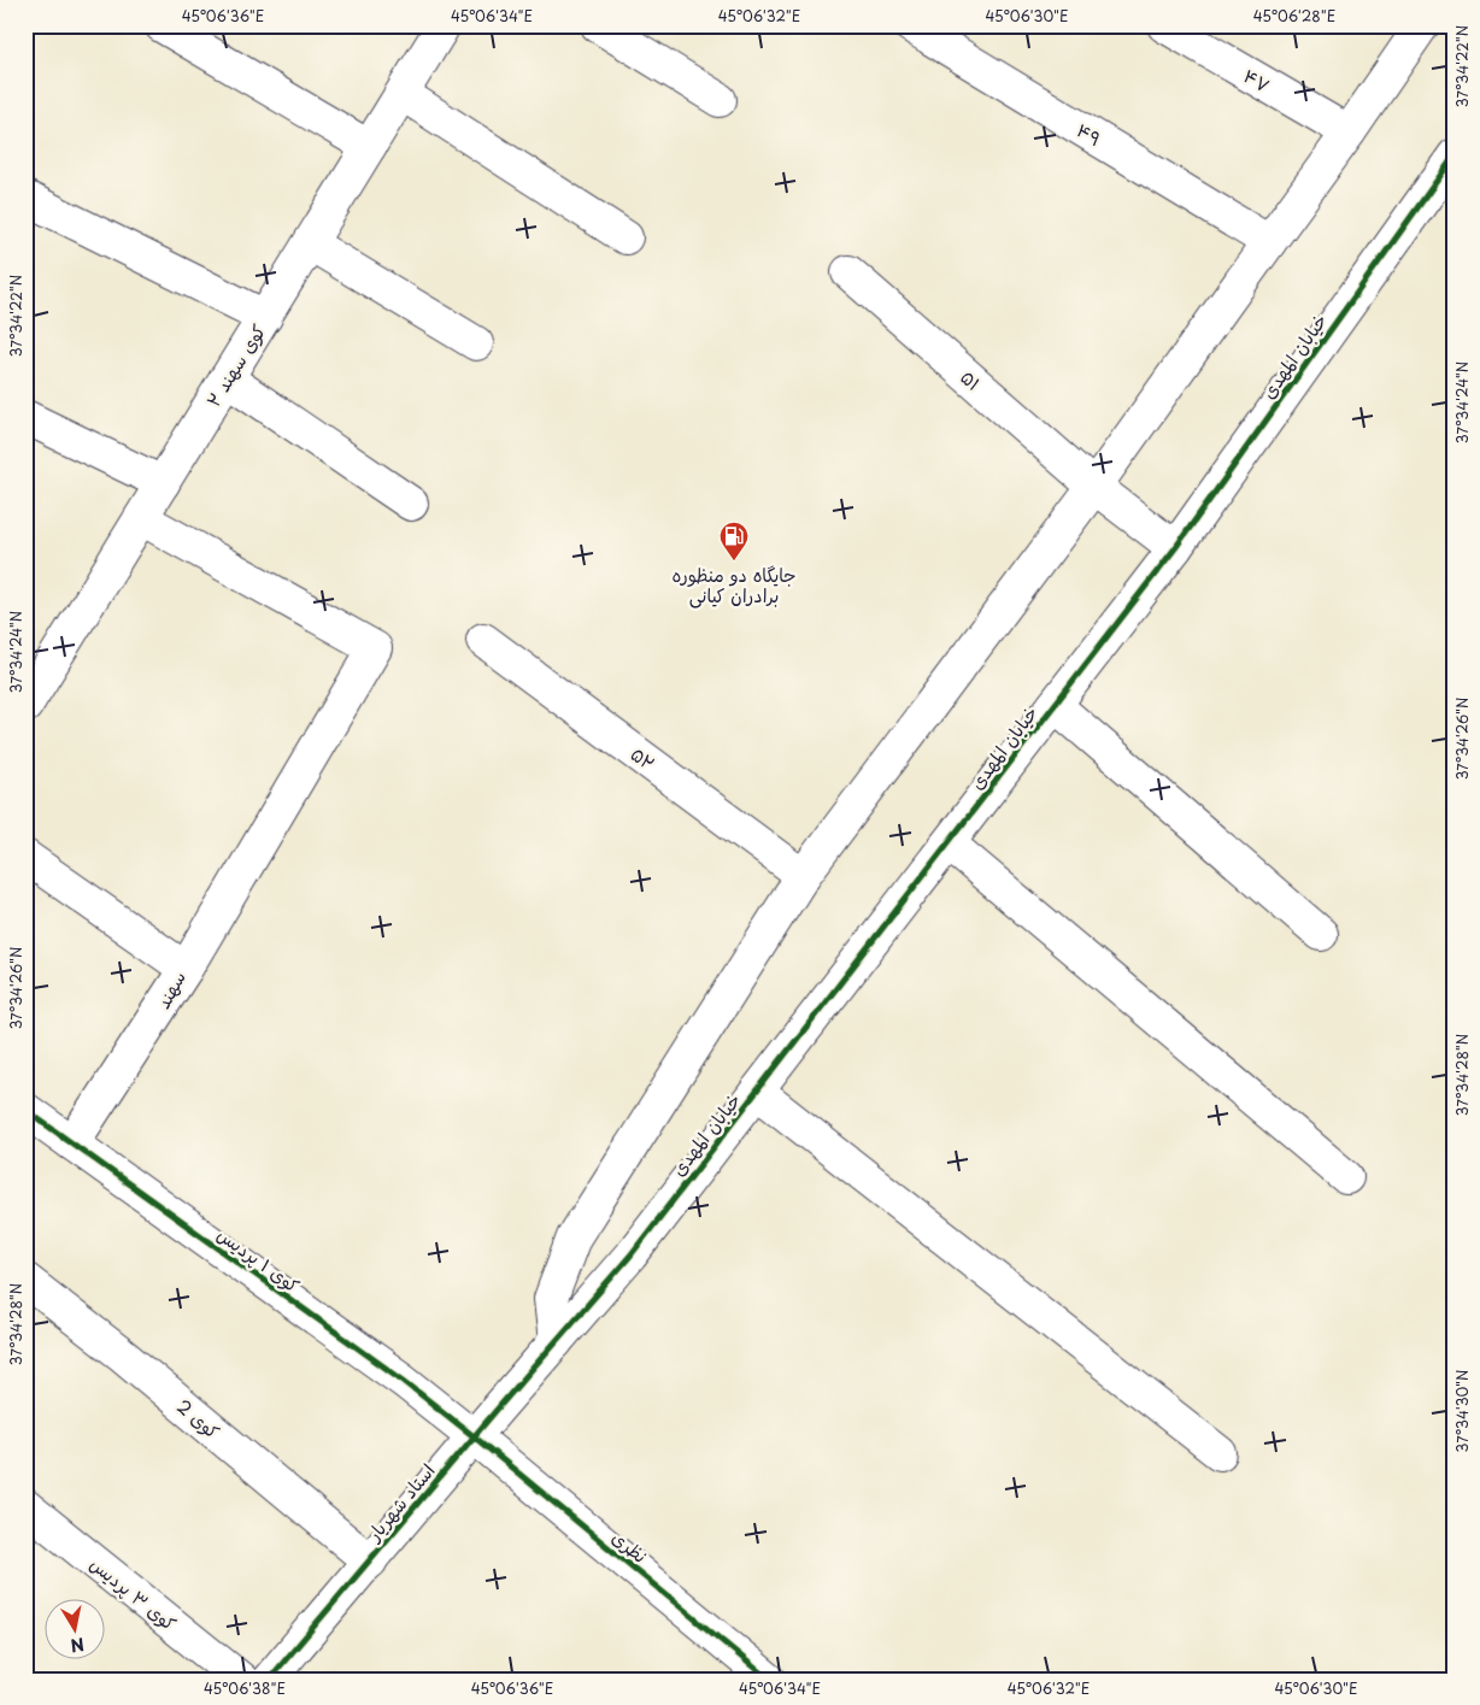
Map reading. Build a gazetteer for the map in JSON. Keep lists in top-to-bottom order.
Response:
{
  "streets": {
    "street": [
      "۴۷",
      "۴۹",
      "خیابان المهدی",
      "کوی سهند ۲",
      "۵۱",
      "۵۲",
      "سهند",
      "کوی ۱ پردیس",
      "کوی 2",
      "استاد شهریار",
      "نظری",
      "کوی ۳ پردیس"
    ]
  },
  "crossings": [
    ["خیابان المهدی", "۵۱"],
    ["خیابان المهدی", "استاد شهریار"],
    ["سهند", "کوی ۱ پردیس"],
    ["کوی ۱ پردیس", "استاد شهریار"],
    ["کوی ۱ پردیس", "نظری"],
    ["کوی 2", "استاد شهریار"],
    ["استاد شهریار", "نظری"]
  ],
  "places": {
    "fuel station": ["جایگاه دو منظوره برادران کیانی"]
  },
  "north": "bottom",
  "coordinates": [
    "45°06'36\"E",
    "45°06'34\"E",
    "45°06'32\"E",
    "45°06'30\"E",
    "45°06'28\"E",
    "37°34'22\"N",
    "37°34'24\"N",
    "37°34'26\"N",
    "37°34'28\"N",
    "37°34'30\"N",
    "45°06'38\"E"
  ]
}
